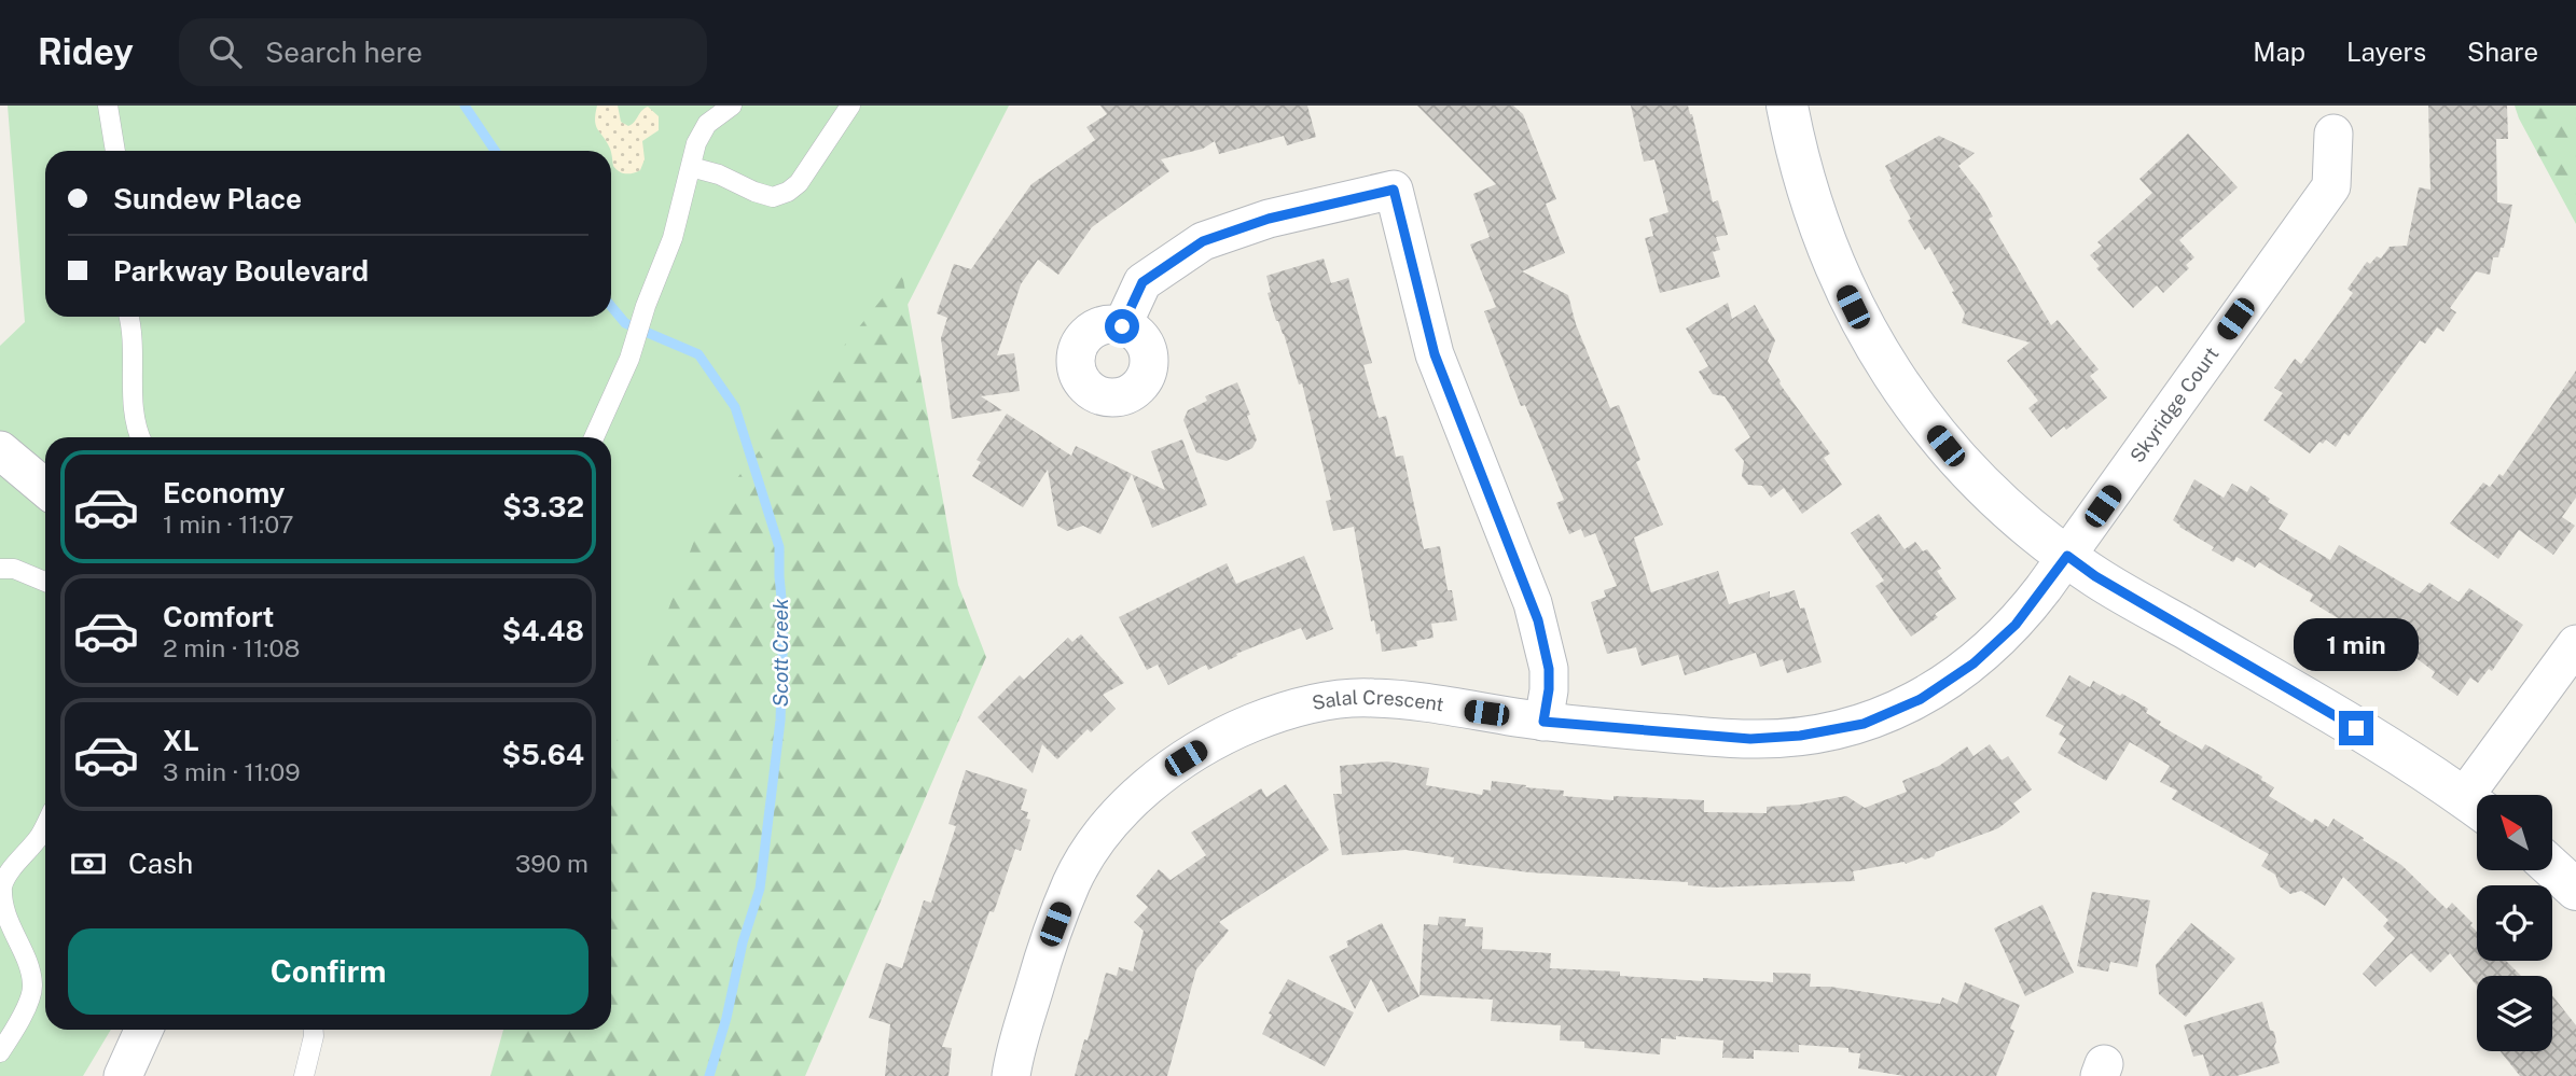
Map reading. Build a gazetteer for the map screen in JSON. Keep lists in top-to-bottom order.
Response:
{
  "streets": {
    "street": ["Skyridge Court", "Salal Crescent"]
  },
  "crossings": [
    ["Skyridge Court", "Salal Crescent"]
  ],
  "water": ["Scott Creek"],
  "north": "top left",
  "page": {
    "header": "Ridey",
    "search": "Search here",
    "nav": ["Map", "Layers", "Share"],
    "banner": ["Sundew Place", "Parkway Boulevard"],
    "list": [
      {
        "name": "Economy",
        "note": "1 min · 11:07",
        "value": "$3.32"
      },
      {
        "name": "Comfort",
        "note": "2 min · 11:08",
        "value": "$4.48"
      },
      {
        "name": "XL",
        "note": "3 min · 11:09",
        "value": "$5.64"
      }
    ],
    "bubble": "1 min",
    "pay": ["Cash", "390 m"],
    "buttons": "Confirm"
  }
}
